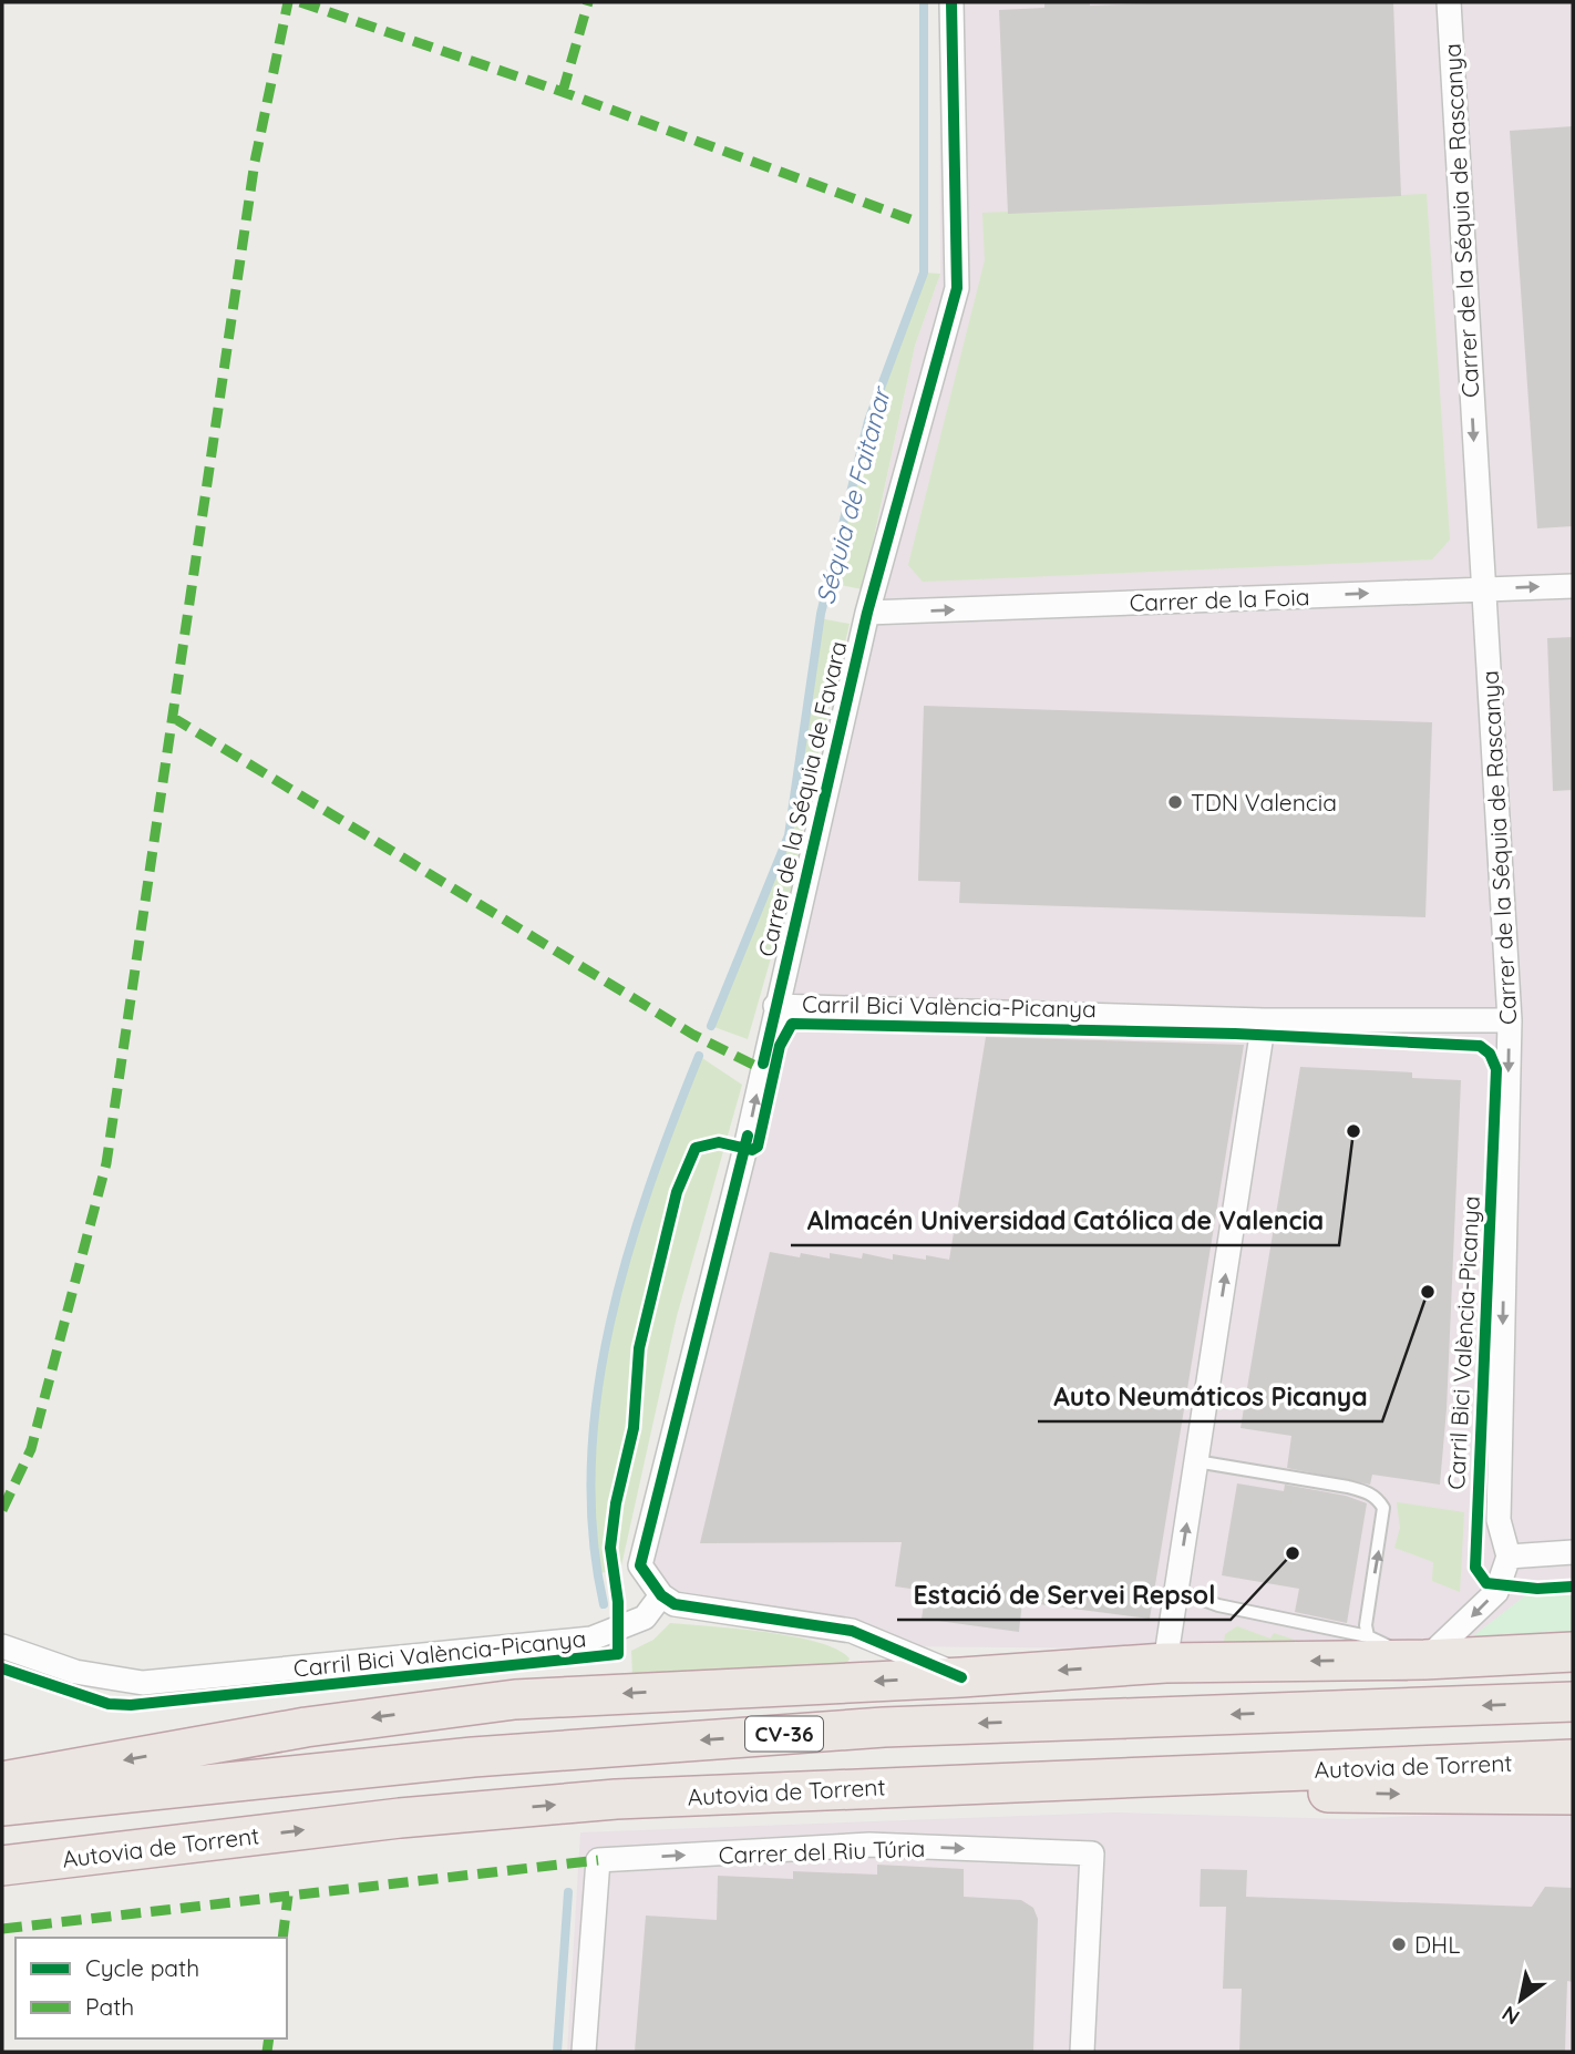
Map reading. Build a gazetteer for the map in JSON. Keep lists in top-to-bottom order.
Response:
{
  "streets": {
    "highway": ["CV-36", "Autovia de Torrent"],
    "street": [
      "Carrer de la Séquia de Rascanya",
      "Carrer de la Foia",
      "Carrer de la Séquia de Favara",
      "Carrer del Riu Túria"
    ],
    "cycle path": ["Carril Bici València-Picanya"]
  },
  "crossings": [
    ["Carrer de la Séquia de Rascanya", "Carrer de la Foia"],
    ["Carrer de la Foia", "Carrer de la Séquia de Favara"]
  ],
  "one_way": ["Carrer de la Séquia de Rascanya", "Carrer de la Foia", "Carrer de la Séquia de Favara"],
  "water": ["Séquia de Faitanar"],
  "places": [
    "TDN Valencia",
    "Almacén Universidad Católica de Valencia",
    "Auto Neumáticos Picanya",
    "Estació de Servei Repsol",
    "DHL"
  ],
  "legend": ["Cycle path", "Path"],
  "north": "bottom left"
}
